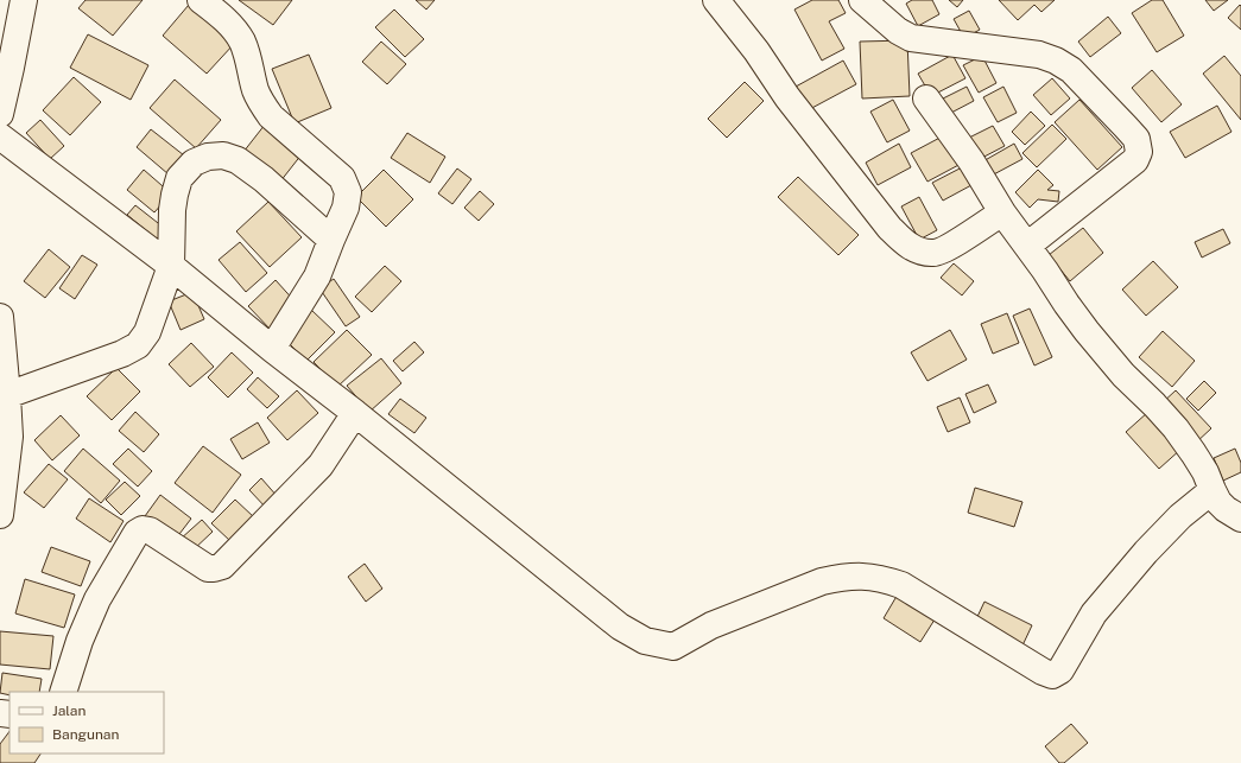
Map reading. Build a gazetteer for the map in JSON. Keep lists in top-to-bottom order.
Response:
{
  "legend": ["Jalan", "Bangunan"]
}
